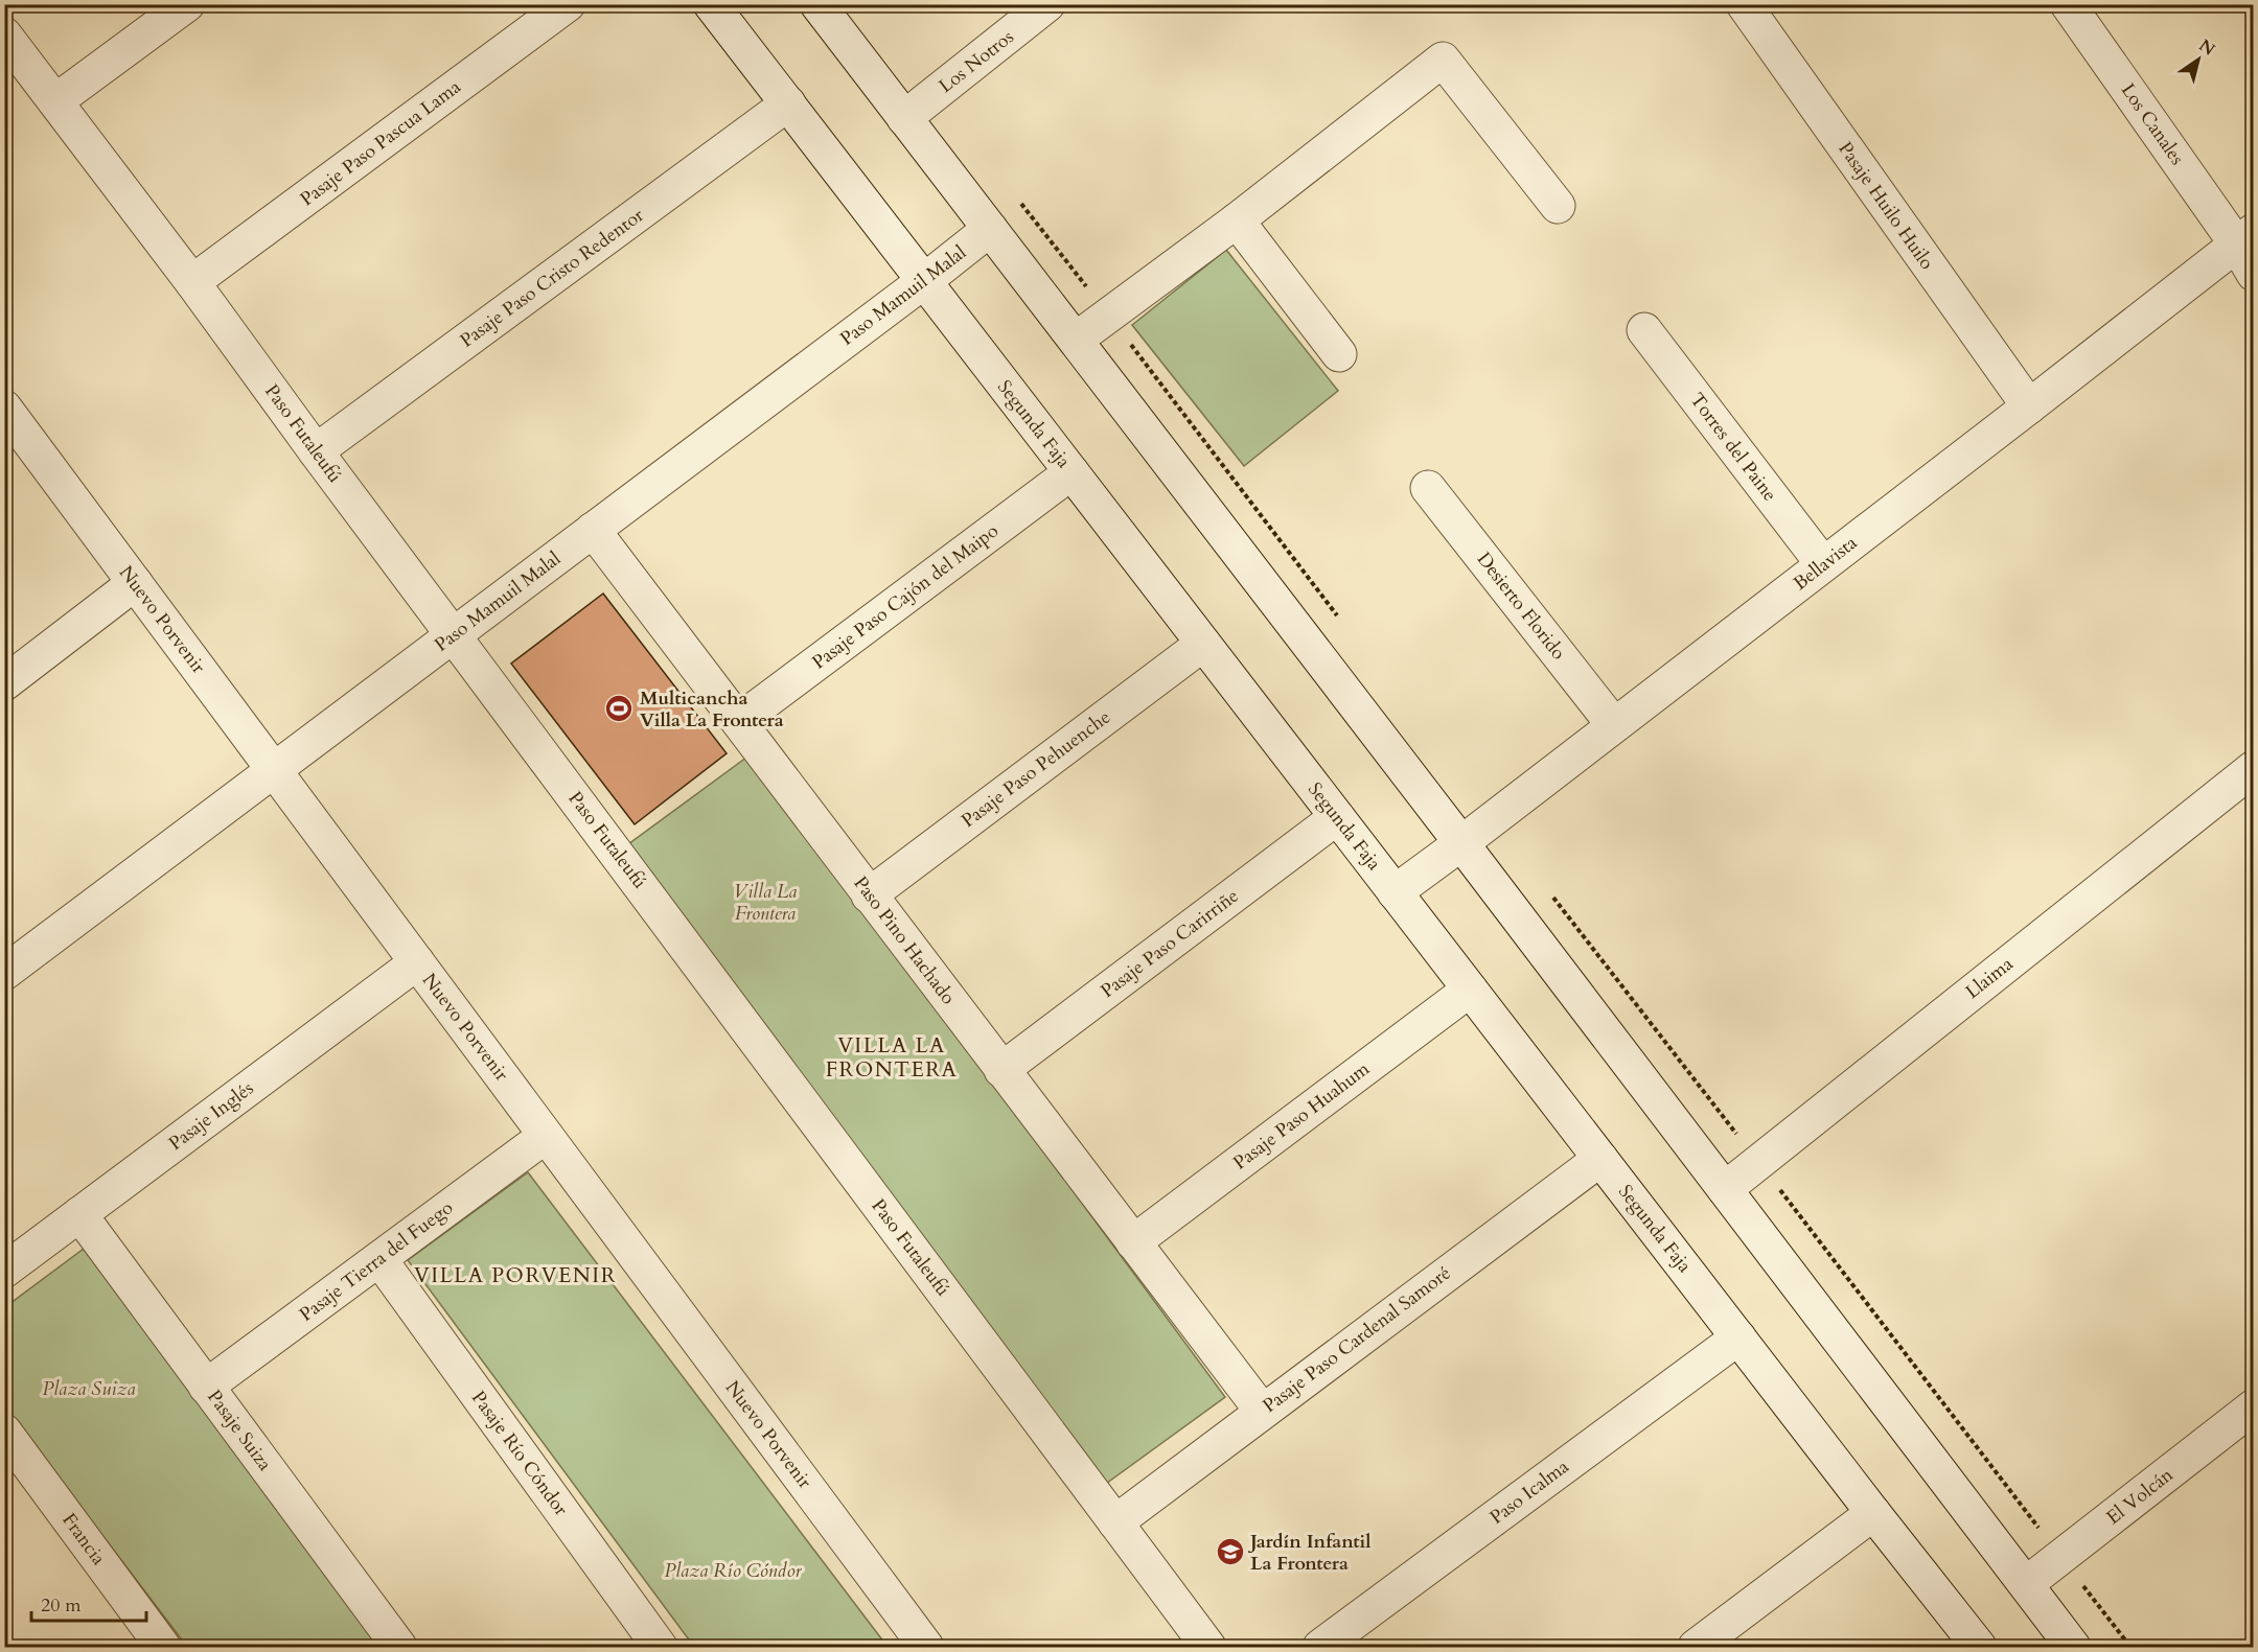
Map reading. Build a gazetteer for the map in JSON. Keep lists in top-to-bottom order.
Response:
{
  "streets": {
    "street": [
      "Los Notros",
      "Los Canales",
      "Pasaje Paso Pascua Lama",
      "Pasaje Huilo Huilo",
      "Pasaje Paso Cristo Redentor",
      "Paso Mamuil Malal",
      "Segunda Faja",
      "Paso Futaleufú",
      "Torres del Paine",
      "Bellavista",
      "Pasaje Paso Cajón del Maipo",
      "Desierto Florido",
      "Nuevo Porvenir",
      "Pasaje Paso Pehuenche",
      "Paso Pino Hachado",
      "Pasaje Paso Carirriñe",
      "Llaima",
      "Pasaje Inglés",
      "Pasaje Paso Huahum",
      "Pasaje Tierra del Fuego",
      "Pasaje Paso Cardenal Samoré",
      "Pasaje Suiza",
      "Pasaje Río Cóndor",
      "Paso Icalma",
      "El Volcán",
      "Francia"
    ]
  },
  "crossings": [
    ["Los Canales", "Bellavista"],
    ["Pasaje Paso Pascua Lama", "Paso Futaleufú"],
    ["Pasaje Huilo Huilo", "Bellavista"],
    ["Pasaje Paso Cristo Redentor", "Segunda Faja"],
    ["Pasaje Paso Cristo Redentor", "Paso Futaleufú"],
    ["Paso Mamuil Malal", "Segunda Faja"],
    ["Paso Mamuil Malal", "Paso Futaleufú"],
    ["Paso Mamuil Malal", "Nuevo Porvenir"],
    ["Paso Mamuil Malal", "Paso Pino Hachado"],
    ["Segunda Faja", "Bellavista"],
    ["Segunda Faja", "Pasaje Paso Cajón del Maipo"],
    ["Segunda Faja", "Pasaje Paso Pehuenche"],
    ["Segunda Faja", "Pasaje Paso Carirriñe"],
    ["Segunda Faja", "Pasaje Paso Huahum"],
    ["Segunda Faja", "Pasaje Paso Cardenal Samoré"],
    ["Segunda Faja", "Paso Icalma"],
    ["Paso Futaleufú", "Pasaje Paso Cardenal Samoré"],
    ["Torres del Paine", "Bellavista"],
    ["Bellavista", "Desierto Florido"],
    ["Pasaje Paso Cajón del Maipo", "Paso Pino Hachado"],
    ["Nuevo Porvenir", "Pasaje Inglés"],
    ["Nuevo Porvenir", "Pasaje Tierra del Fuego"],
    ["Pasaje Paso Pehuenche", "Paso Pino Hachado"],
    ["Paso Pino Hachado", "Pasaje Paso Carirriñe"],
    ["Paso Pino Hachado", "Pasaje Paso Huahum"],
    ["Paso Pino Hachado", "Pasaje Paso Cardenal Samoré"],
    ["Pasaje Inglés", "Pasaje Suiza"],
    ["Pasaje Tierra del Fuego", "Pasaje Suiza"],
    ["Pasaje Tierra del Fuego", "Pasaje Río Cóndor"]
  ],
  "districts": ["VILLA LA FRONTERA", "VILLA PORVENIR"],
  "parks": ["Villa La Frontera", "Plaza Suiza", "Plaza Río Cóndor"],
  "places": {
    "sports": ["Multicancha Villa La Frontera"],
    "school or university": ["Jardín Infantil La Frontera"]
  },
  "scale_bar": "20 m",
  "north": "top right"
}
